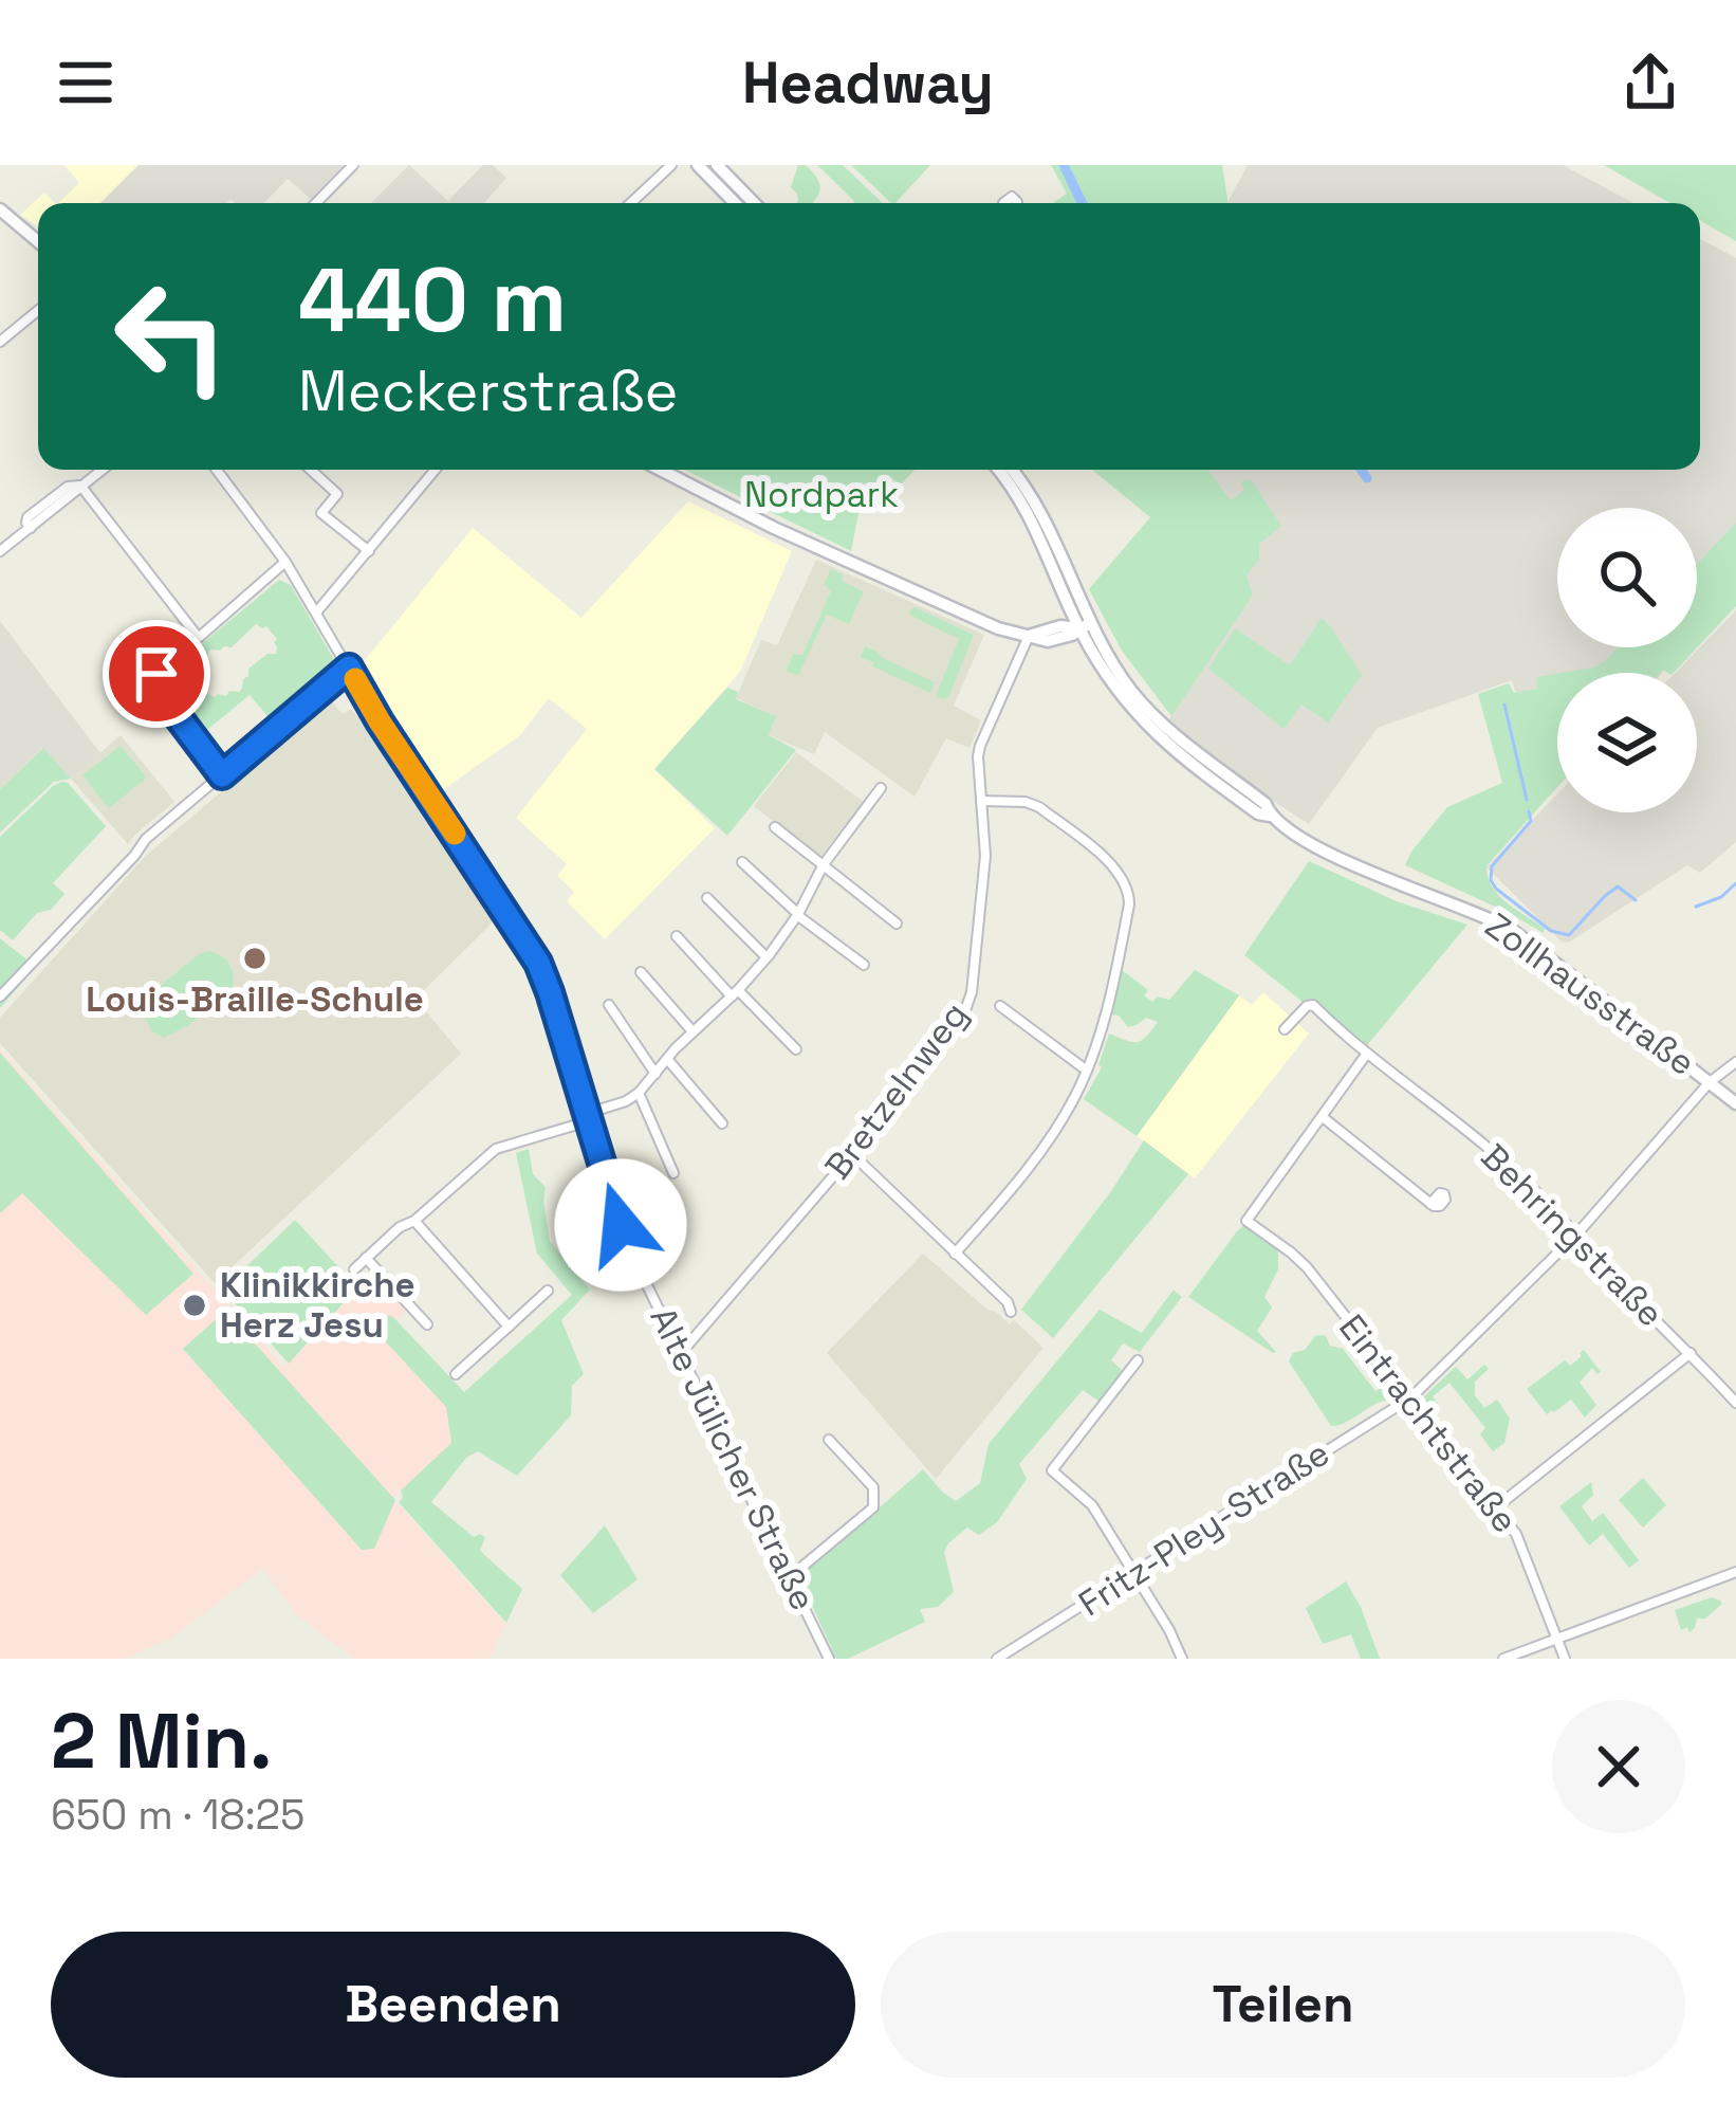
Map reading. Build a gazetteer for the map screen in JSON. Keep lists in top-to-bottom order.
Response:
{
  "streets": {
    "street": [
      "Zollhausstraße",
      "Bretzelnweg",
      "Behringstraße",
      "Eintrachtstraße",
      "Alte Jülicher Straße",
      "Fritz-Pley-Straße"
    ]
  },
  "crossings": [
    ["Zollhausstraße", "Fritz-Pley-Straße"],
    ["Bretzelnweg", "Alte Jülicher Straße"],
    ["Behringstraße", "Fritz-Pley-Straße"],
    ["Eintrachtstraße", "Fritz-Pley-Straße"]
  ],
  "parks": ["Nordpark"],
  "places": ["Louis-Braille-Schule", "Klinikkirche Herz Jesu"],
  "page": {
    "header": "Headway",
    "turn": ["440 m", "Meckerstraße"],
    "heading": ["2 Min.", "650 m · 18:25"],
    "buttons": ["Beenden", "Teilen"]
  }
}
